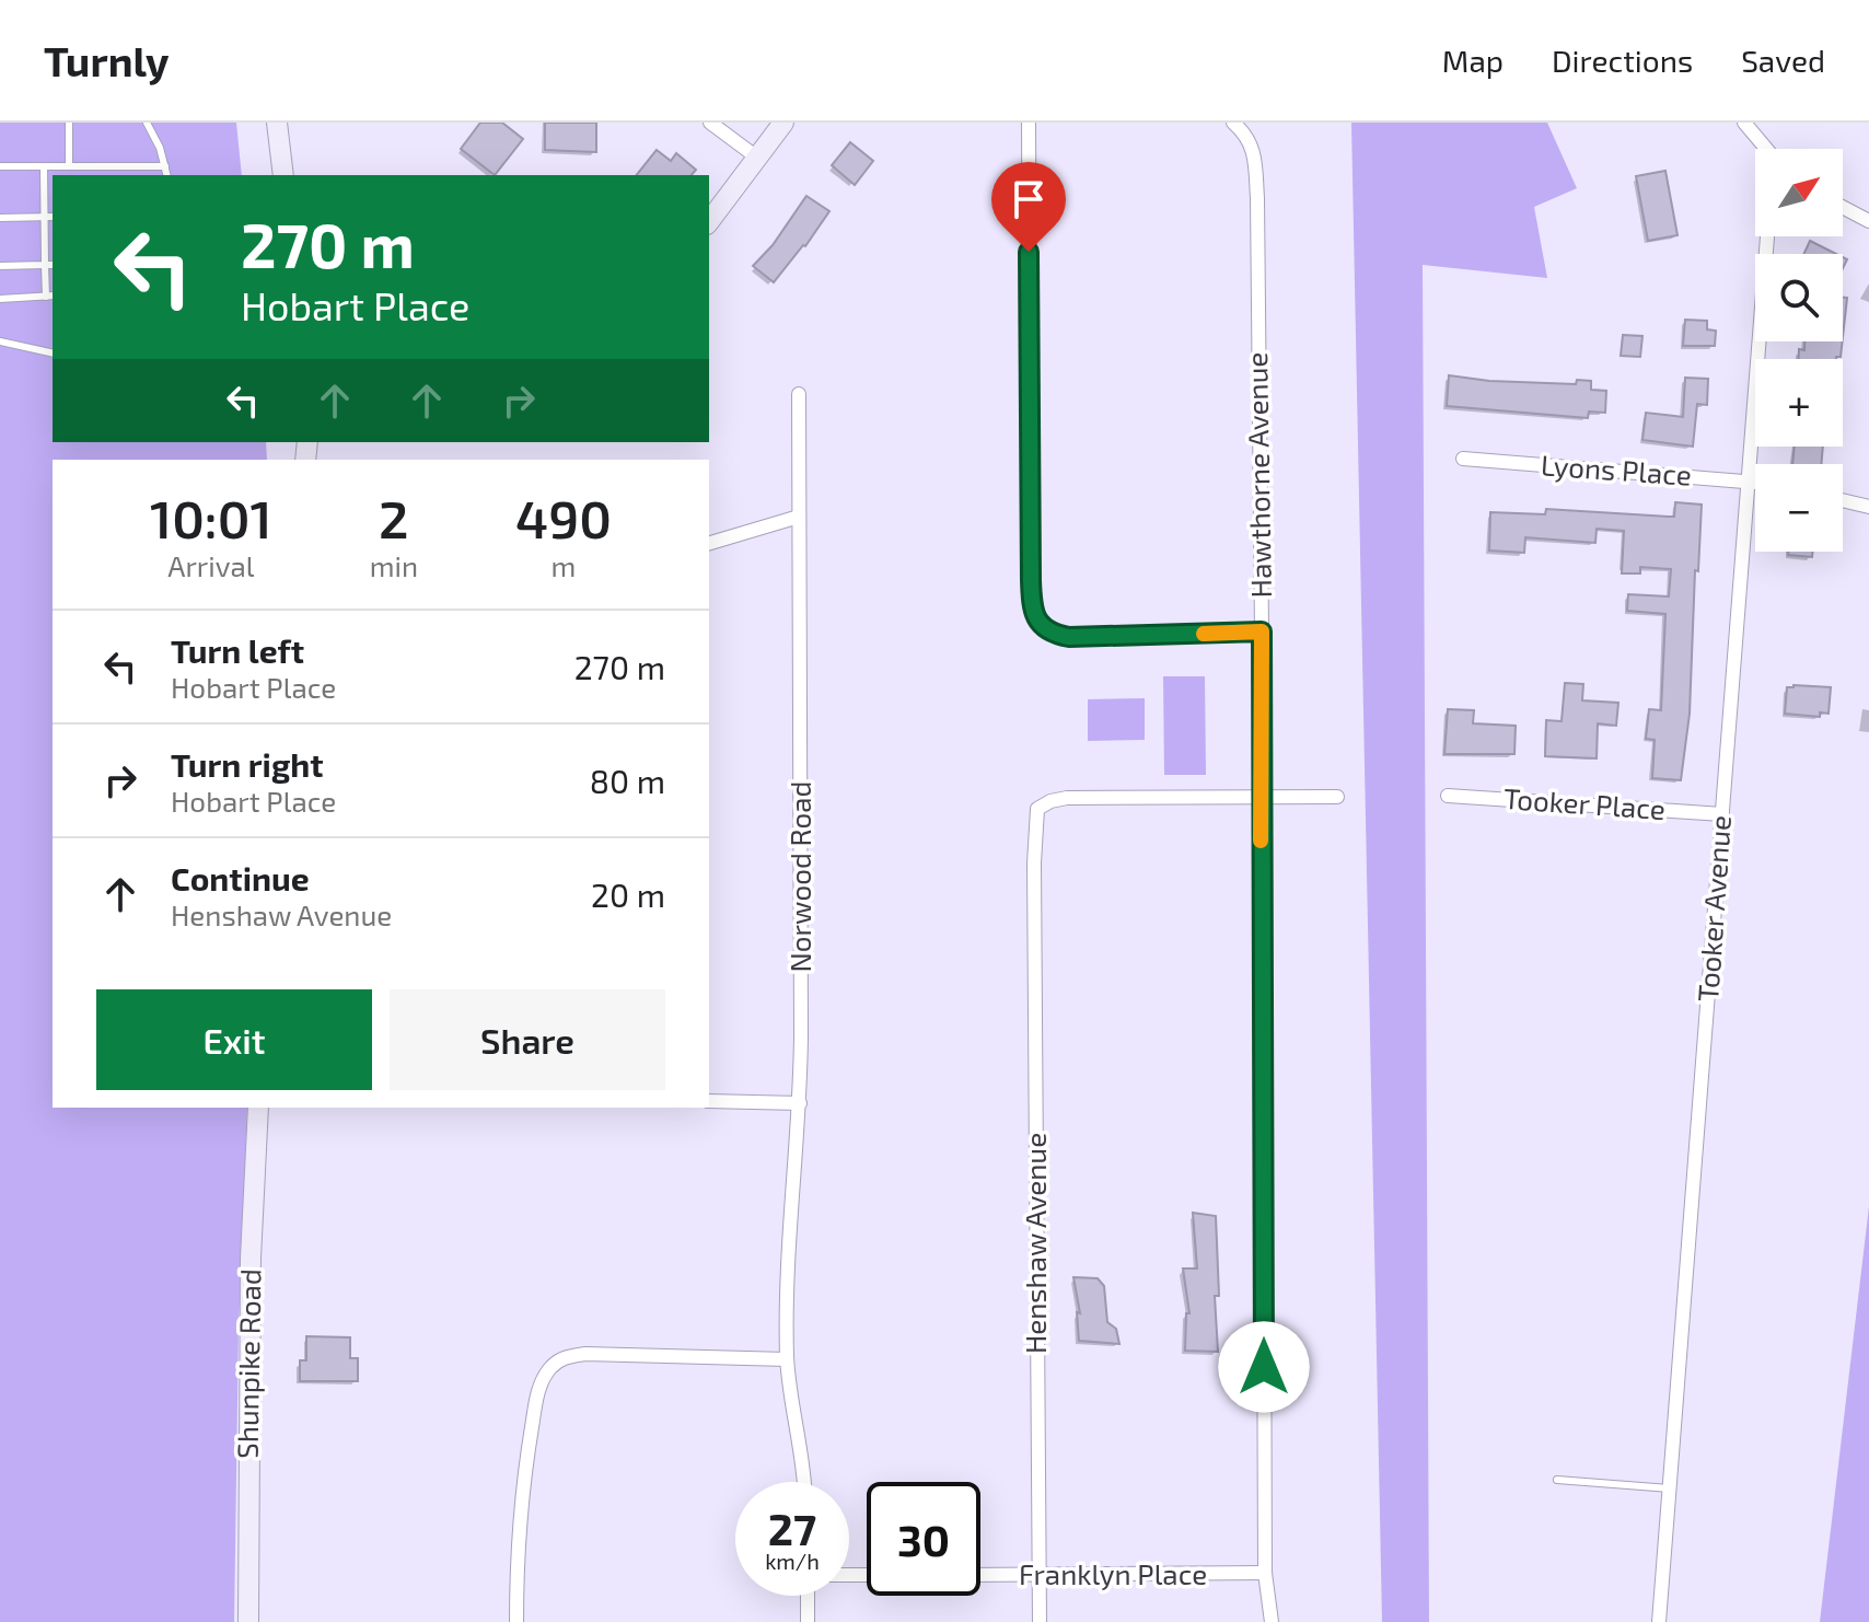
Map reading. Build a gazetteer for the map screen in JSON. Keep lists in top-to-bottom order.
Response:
{
  "streets": {
    "street": [
      "Lyons Place",
      "Hawthorne Avenue",
      "Tooker Place",
      "Norwood Road",
      "Tooker Avenue",
      "Henshaw Avenue",
      "Shunpike Road",
      "Franklyn Place"
    ]
  },
  "crossings": [
    ["Lyons Place", "Tooker Avenue"],
    ["Hawthorne Avenue", "Henshaw Avenue"],
    ["Hawthorne Avenue", "Franklyn Place"],
    ["Tooker Place", "Tooker Avenue"],
    ["Henshaw Avenue", "Franklyn Place"]
  ],
  "north": "top right",
  "page": {
    "header": "Turnly",
    "nav": ["Map", "Directions", "Saved"],
    "map_buttons": ["+", "−"],
    "turn": ["270 m", "Hobart Place"],
    "eta": [
      "10:01",
      "Arrival",
      "2",
      "min",
      "490",
      "m"
    ],
    "list": [
      {
        "name": "Turn left",
        "note": "Hobart Place",
        "value": "270 m"
      },
      {
        "name": "Turn right",
        "note": "Hobart Place",
        "value": "80 m"
      },
      {
        "name": "Continue",
        "note": "Henshaw Avenue",
        "value": "20 m"
      }
    ],
    "buttons": ["Exit", "Share"],
    "speed": "27 km/h",
    "limit": "30"
  }
}
